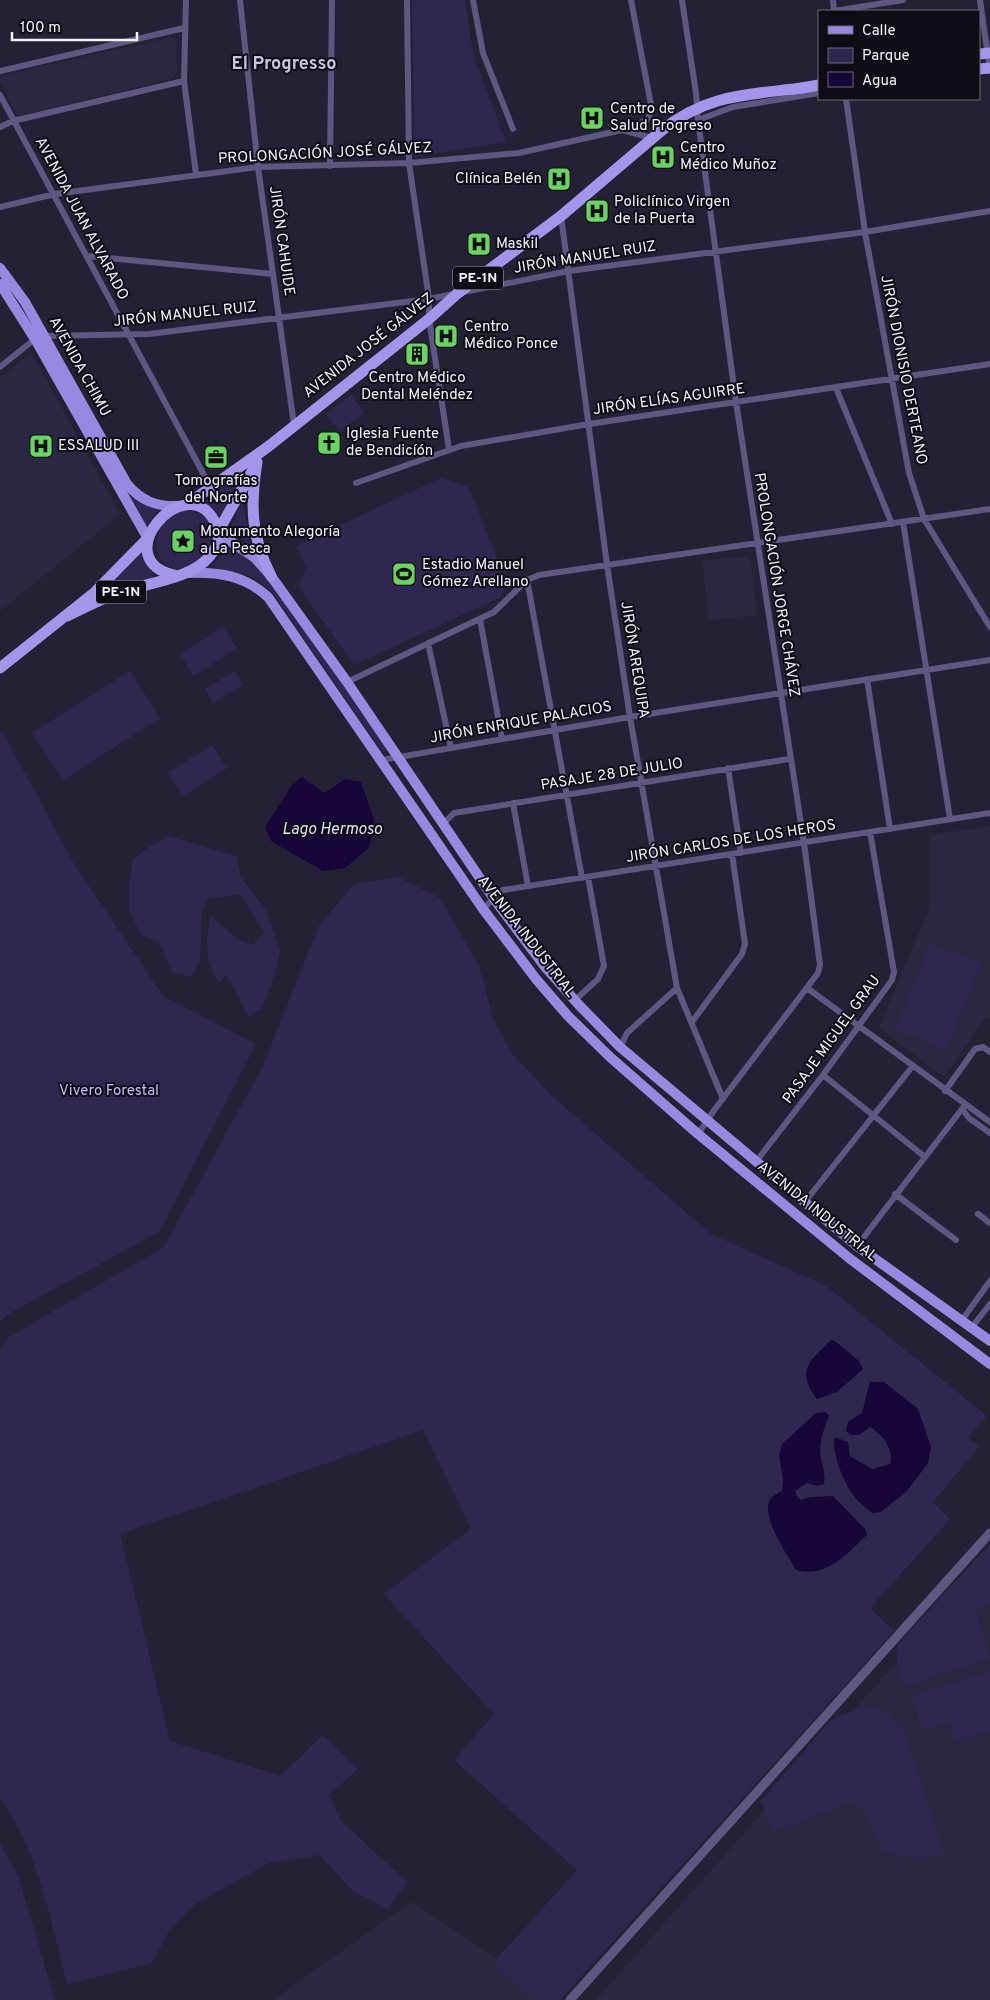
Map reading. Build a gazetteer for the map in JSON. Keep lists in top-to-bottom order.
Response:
{
  "streets": {
    "highway": ["PE-1N", "AVENIDA JOSÉ GÁLVEZ"],
    "main road": ["AVENIDA CHIMU", "AVENIDA INDUSTRIAL"],
    "street": [
      "PROLONGACIÓN JOSÉ GÁLVEZ",
      "AVENIDA JUAN ALVARADO",
      "JIRÓN CAHUIDE",
      "JIRÓN MANUEL RUIZ",
      "JIRÓN DIONISIO DERTEANO",
      "JIRÓN ELÍAS AGUIRRE",
      "PROLONGACIÓN JORGE CHÁVEZ",
      "JIRÓN AREQUIPA",
      "JIRÓN ENRIQUE PALACIOS",
      "PASAJE 28 DE JULIO",
      "JIRÓN CARLOS DE LOS HEROS",
      "PASAJE MIGUEL GRAU"
    ]
  },
  "crossings": [
    ["PROLONGACIÓN JOSÉ GÁLVEZ", "AVENIDA JUAN ALVARADO"],
    ["PROLONGACIÓN JOSÉ GÁLVEZ", "JIRÓN CAHUIDE"],
    ["PROLONGACIÓN JOSÉ GÁLVEZ", "AVENIDA JOSÉ GÁLVEZ"],
    ["AVENIDA JUAN ALVARADO", "JIRÓN MANUEL RUIZ"],
    ["AVENIDA JUAN ALVARADO", "AVENIDA JOSÉ GÁLVEZ"],
    ["JIRÓN CAHUIDE", "JIRÓN MANUEL RUIZ"],
    ["JIRÓN CAHUIDE", "AVENIDA JOSÉ GÁLVEZ"],
    ["JIRÓN MANUEL RUIZ", "AVENIDA JOSÉ GÁLVEZ"],
    ["JIRÓN MANUEL RUIZ", "AVENIDA CHIMU"],
    ["JIRÓN MANUEL RUIZ", "JIRÓN DIONISIO DERTEANO"],
    ["JIRÓN MANUEL RUIZ", "PROLONGACIÓN JORGE CHÁVEZ"],
    ["JIRÓN MANUEL RUIZ", "JIRÓN AREQUIPA"],
    ["PE-1N", "AVENIDA JOSÉ GÁLVEZ"],
    ["PE-1N", "AVENIDA CHIMU"],
    ["PE-1N", "AVENIDA INDUSTRIAL"],
    ["AVENIDA JOSÉ GÁLVEZ", "AVENIDA CHIMU"],
    ["AVENIDA JOSÉ GÁLVEZ", "JIRÓN AREQUIPA"],
    ["AVENIDA JOSÉ GÁLVEZ", "AVENIDA INDUSTRIAL"],
    ["AVENIDA CHIMU", "AVENIDA INDUSTRIAL"],
    ["JIRÓN DIONISIO DERTEANO", "JIRÓN ELÍAS AGUIRRE"],
    ["JIRÓN ELÍAS AGUIRRE", "PROLONGACIÓN JORGE CHÁVEZ"],
    ["JIRÓN ELÍAS AGUIRRE", "JIRÓN AREQUIPA"],
    ["PROLONGACIÓN JORGE CHÁVEZ", "JIRÓN AREQUIPA"],
    ["PROLONGACIÓN JORGE CHÁVEZ", "JIRÓN ENRIQUE PALACIOS"],
    ["PROLONGACIÓN JORGE CHÁVEZ", "PASAJE 28 DE JULIO"],
    ["PROLONGACIÓN JORGE CHÁVEZ", "JIRÓN CARLOS DE LOS HEROS"],
    ["PROLONGACIÓN JORGE CHÁVEZ", "AVENIDA INDUSTRIAL"],
    ["JIRÓN AREQUIPA", "JIRÓN ENRIQUE PALACIOS"],
    ["JIRÓN AREQUIPA", "PASAJE 28 DE JULIO"],
    ["JIRÓN AREQUIPA", "JIRÓN CARLOS DE LOS HEROS"],
    ["JIRÓN ENRIQUE PALACIOS", "AVENIDA INDUSTRIAL"],
    ["PASAJE 28 DE JULIO", "AVENIDA INDUSTRIAL"],
    ["JIRÓN CARLOS DE LOS HEROS", "AVENIDA INDUSTRIAL"],
    ["JIRÓN CARLOS DE LOS HEROS", "PASAJE MIGUEL GRAU"],
    ["AVENIDA INDUSTRIAL", "PASAJE MIGUEL GRAU"]
  ],
  "districts": ["El Progresso"],
  "water": ["Lago Hermoso"],
  "parks": ["Vivero Forestal"],
  "places": {
    "hospital": [
      "Centro de Salud Progreso",
      "Centro Médico Muñoz",
      "Clínica Belén",
      "Policlínico Virgen de la Puerta",
      "Maskil",
      "Centro Médico Ponce",
      "ESSALUD III"
    ],
    "building": ["Centro Médico Dental Meléndez"],
    "church": ["Iglesia Fuente de Bendicíón"],
    "office": ["Tomografías del Norte"],
    "place": ["Monumento Alegoría a La Pesca"],
    "sports": ["Estadio Manuel Gómez Arellano"]
  },
  "legend": ["Calle", "Parque", "Agua"],
  "scale_bar": "100 m"
}
